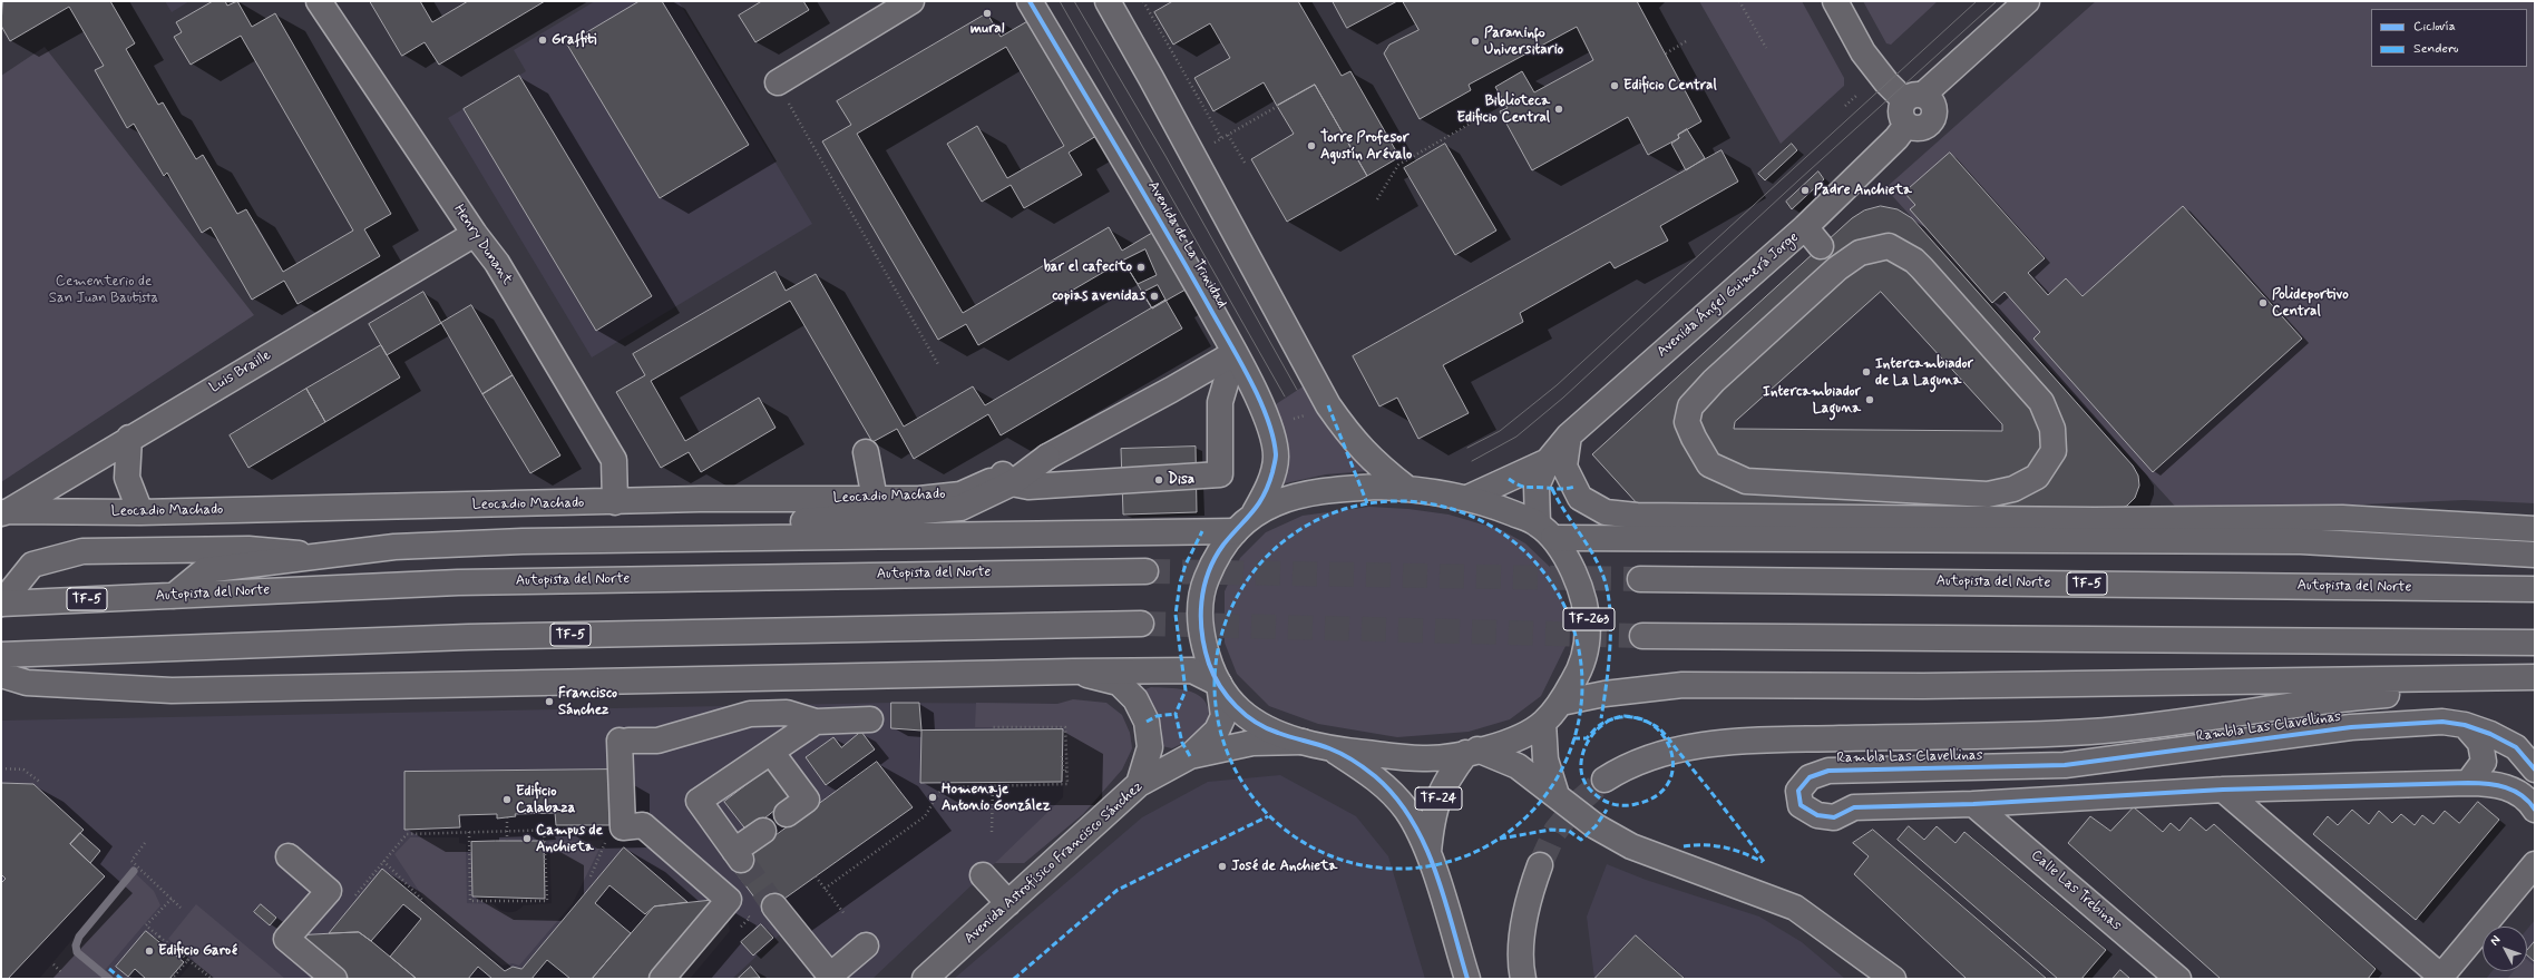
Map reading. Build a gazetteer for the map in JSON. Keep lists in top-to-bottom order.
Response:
{
  "streets": {
    "main road": [
      "Henry Dunant",
      "Avenida de La Trinidad",
      "Avenida Ángel Guimerá Jorge",
      "Luis Braille",
      "Leocadio Machado",
      "Autopista del Norte",
      "TF-5",
      "TF-263",
      "Rambla Las Clavellinas",
      "TF-24",
      "Avenida Astrofísico Francisco Sánchez",
      "Calle Las Trebinas"
    ]
  },
  "crossings": [
    ["Henry Dunant", "Luis Braille"],
    ["Henry Dunant", "Leocadio Machado"],
    ["Avenida de La Trinidad", "TF-263"],
    ["Avenida Ángel Guimerá Jorge", "TF-263"],
    ["Luis Braille", "Leocadio Machado"],
    ["TF-263", "TF-24"],
    ["TF-263", "Avenida Astrofísico Francisco Sánchez"],
    ["Rambla Las Clavellinas", "Calle Las Trebinas"]
  ],
  "parks": ["Cementerio de San Juan Bautista"],
  "places": [
    "mural",
    "Graffiti",
    "Paraninfo Universitario",
    "Edificio Central",
    "Biblioteca Edificio Central",
    "Torre Profesor Agustín Arévalo",
    "Padre Anchieta",
    "bar el cafecito",
    "copias avenidas",
    "Polideportivo Central",
    "Intercambiador de La Laguna",
    "Intercambiador Laguna",
    "Disa",
    "Francisco Sánchez",
    "Homenaje Antonio González",
    "Edificio Calabaza",
    "Campus de Anchieta",
    "José de Anchieta",
    "Edificio Garoé"
  ],
  "legend": ["Ciclovía", "Sendero"],
  "north": "top left"
}
